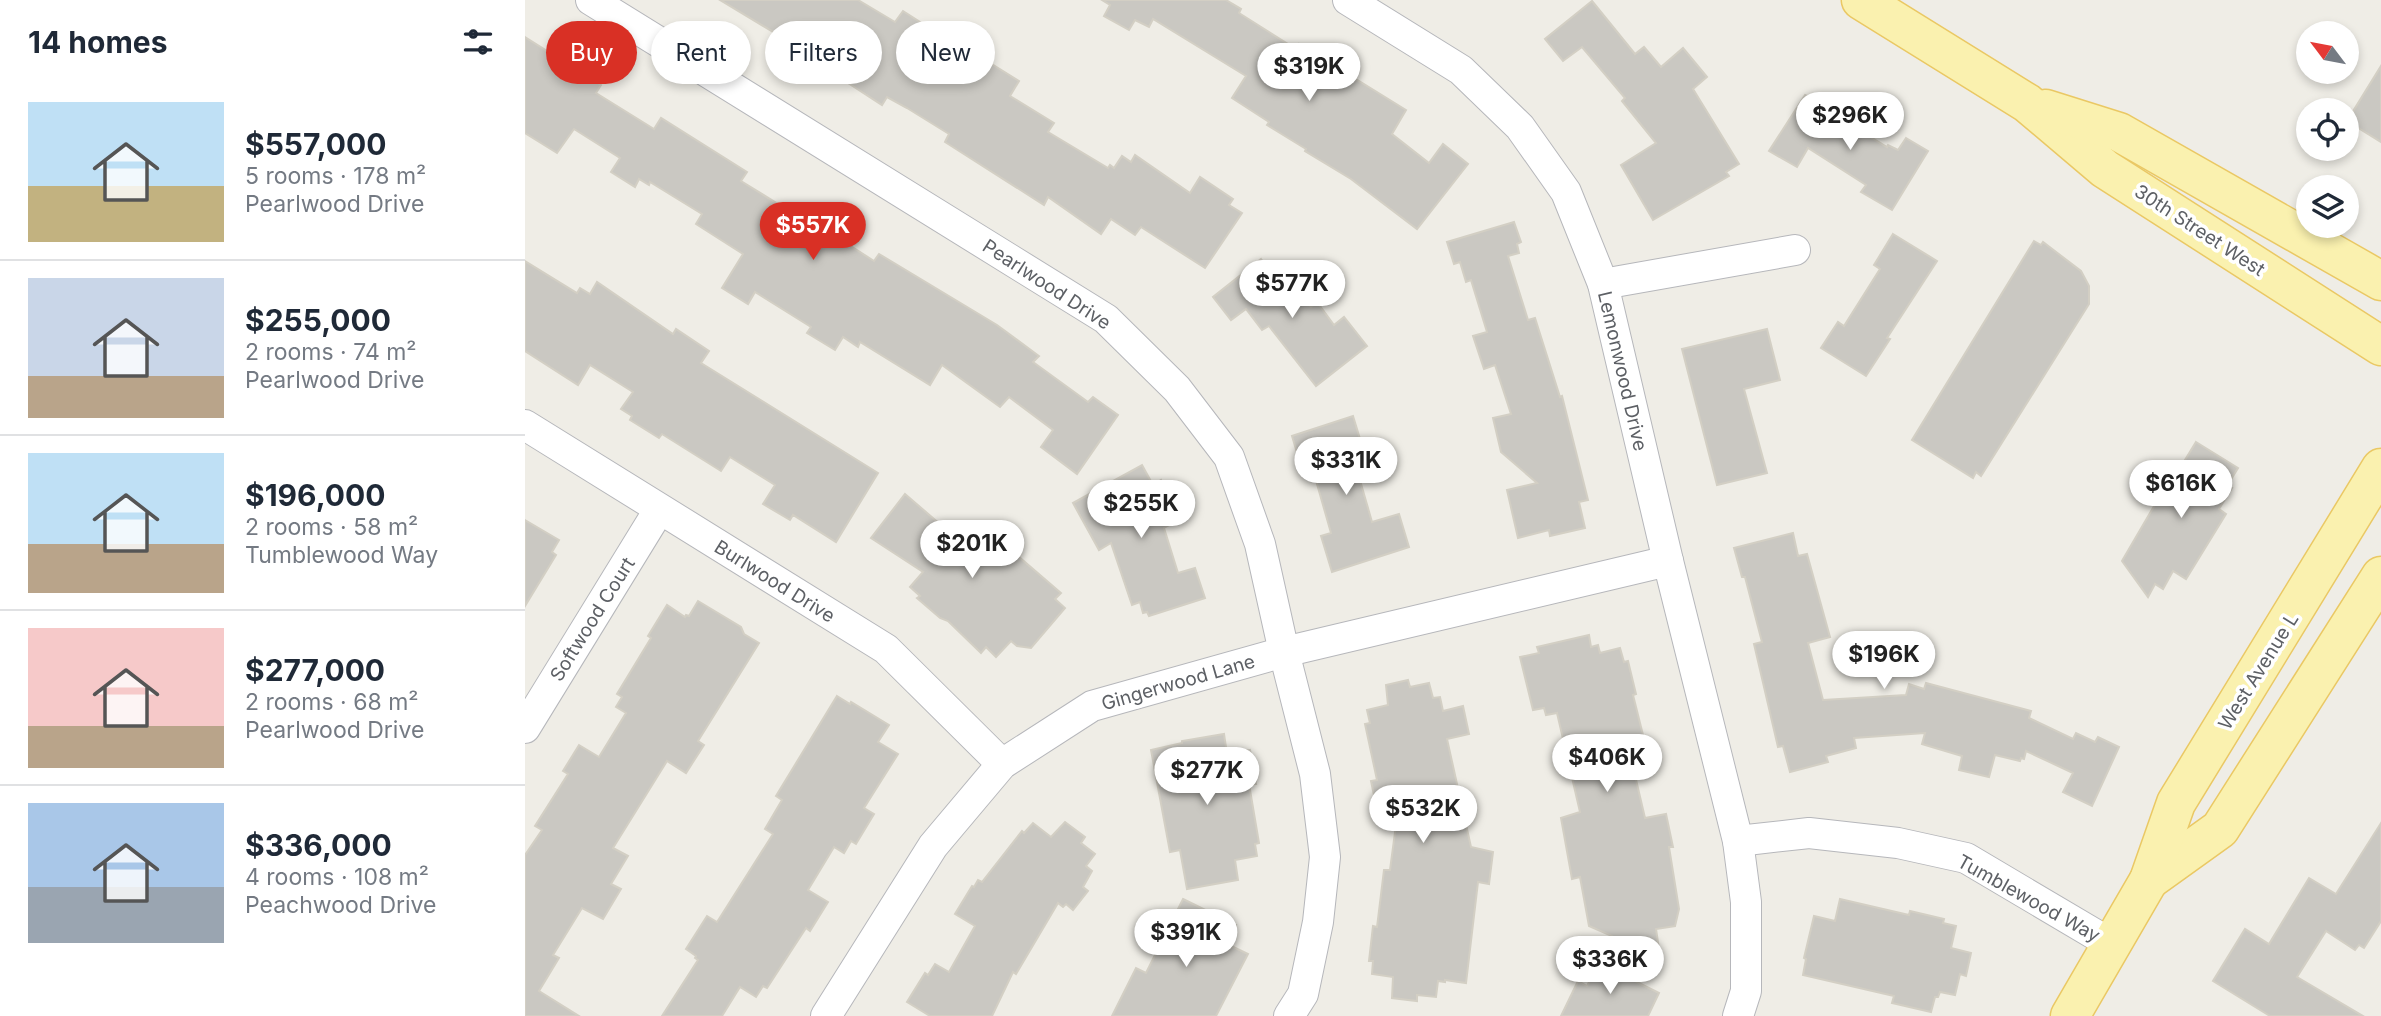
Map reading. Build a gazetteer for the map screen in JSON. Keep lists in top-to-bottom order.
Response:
{
  "streets": {
    "main road": ["30th Street West", "West Avenue L"],
    "street": [
      "Pearlwood Drive",
      "Lemonwood Drive",
      "Burlwood Drive",
      "Softwood Court",
      "Gingerwood Lane",
      "Tumblewood Way"
    ]
  },
  "crossings": [
    ["Pearlwood Drive", "Gingerwood Lane"],
    ["Lemonwood Drive", "Gingerwood Lane"],
    ["Lemonwood Drive", "Tumblewood Way"],
    ["Burlwood Drive", "Softwood Court"],
    ["Burlwood Drive", "Gingerwood Lane"],
    ["West Avenue L", "Tumblewood Way"]
  ],
  "north": "top left",
  "page": {
    "heading": "14 homes",
    "chip": [
      "Buy",
      "Rent",
      "Filters",
      "New"
    ],
    "price": [
      "$319K",
      "$296K",
      "$557K",
      "$577K",
      "$331K",
      "$616K",
      "$255K",
      "$201K",
      "$196K",
      "$406K",
      "$277K",
      "$532K",
      "$391K",
      "$336K"
    ],
    "list": [
      {
        "name": "$557,000",
        "note": "5 rooms · 178 m² · Pearlwood Drive"
      },
      {
        "name": "$255,000",
        "note": "2 rooms · 74 m² · Pearlwood Drive"
      },
      {
        "name": "$196,000",
        "note": "2 rooms · 58 m² · Tumblewood Way"
      },
      {
        "name": "$277,000",
        "note": "2 rooms · 68 m² · Pearlwood Drive"
      },
      {
        "name": "$336,000",
        "note": "4 rooms · 108 m² · Peachwood Drive"
      }
    ]
  }
}
